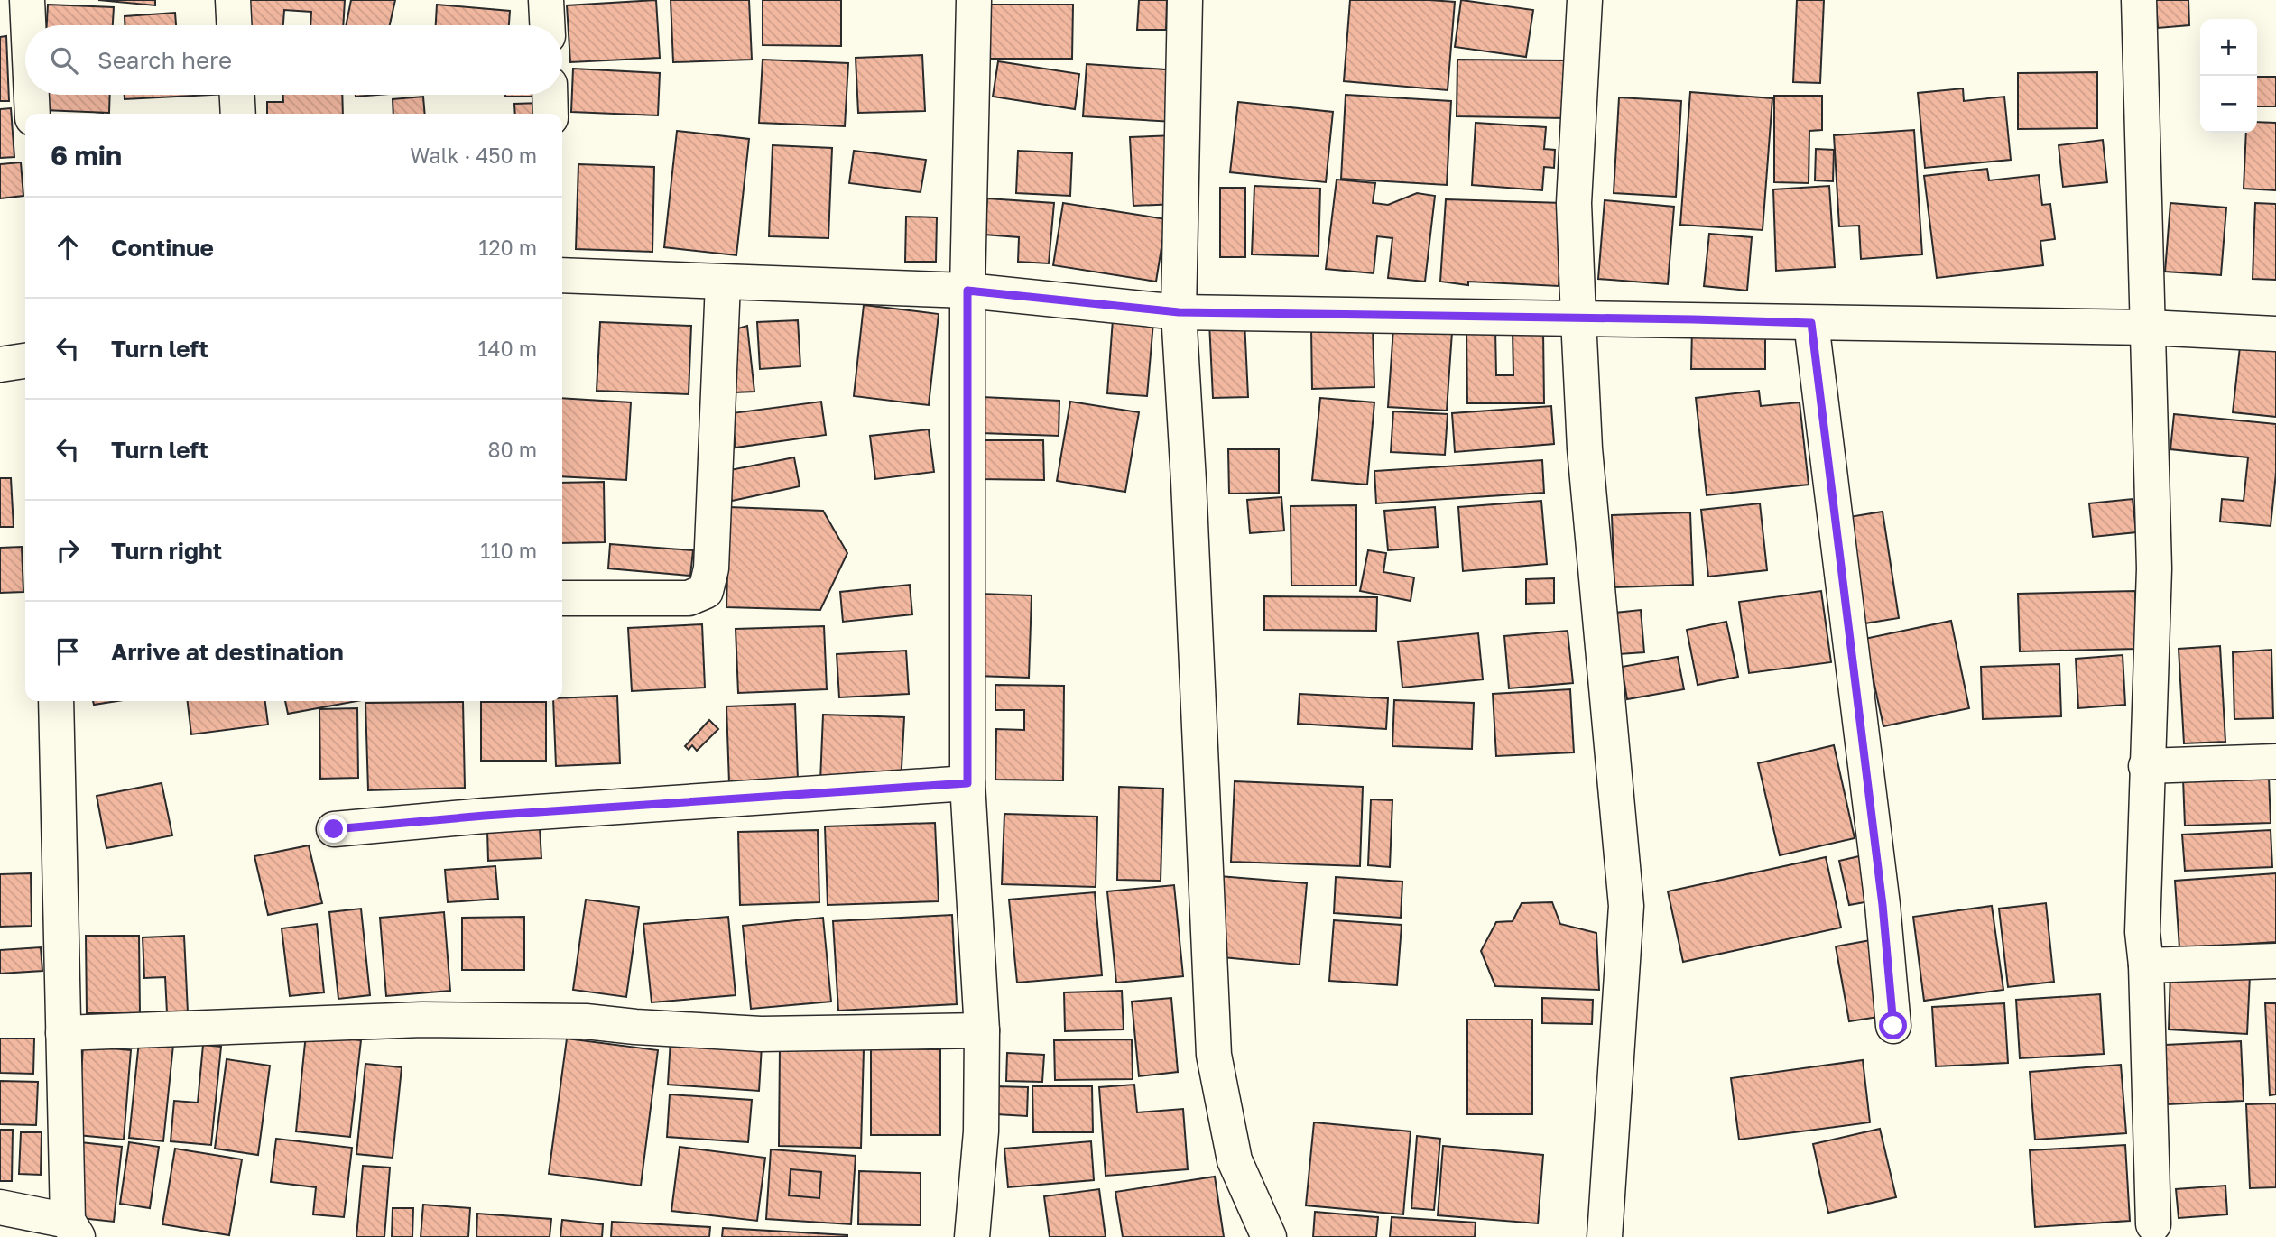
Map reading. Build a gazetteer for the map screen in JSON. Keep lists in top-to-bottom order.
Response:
{
  "page": {
    "map_buttons": ["+", "−"],
    "search": "Search here",
    "heading": ["6 min", "Walk · 450 m"],
    "list": [
      ["Continue", "120 m"],
      ["Turn left", "140 m"],
      ["Turn left", "80 m"],
      ["Turn right", "110 m"],
      "Arrive at destination"
    ]
  }
}
